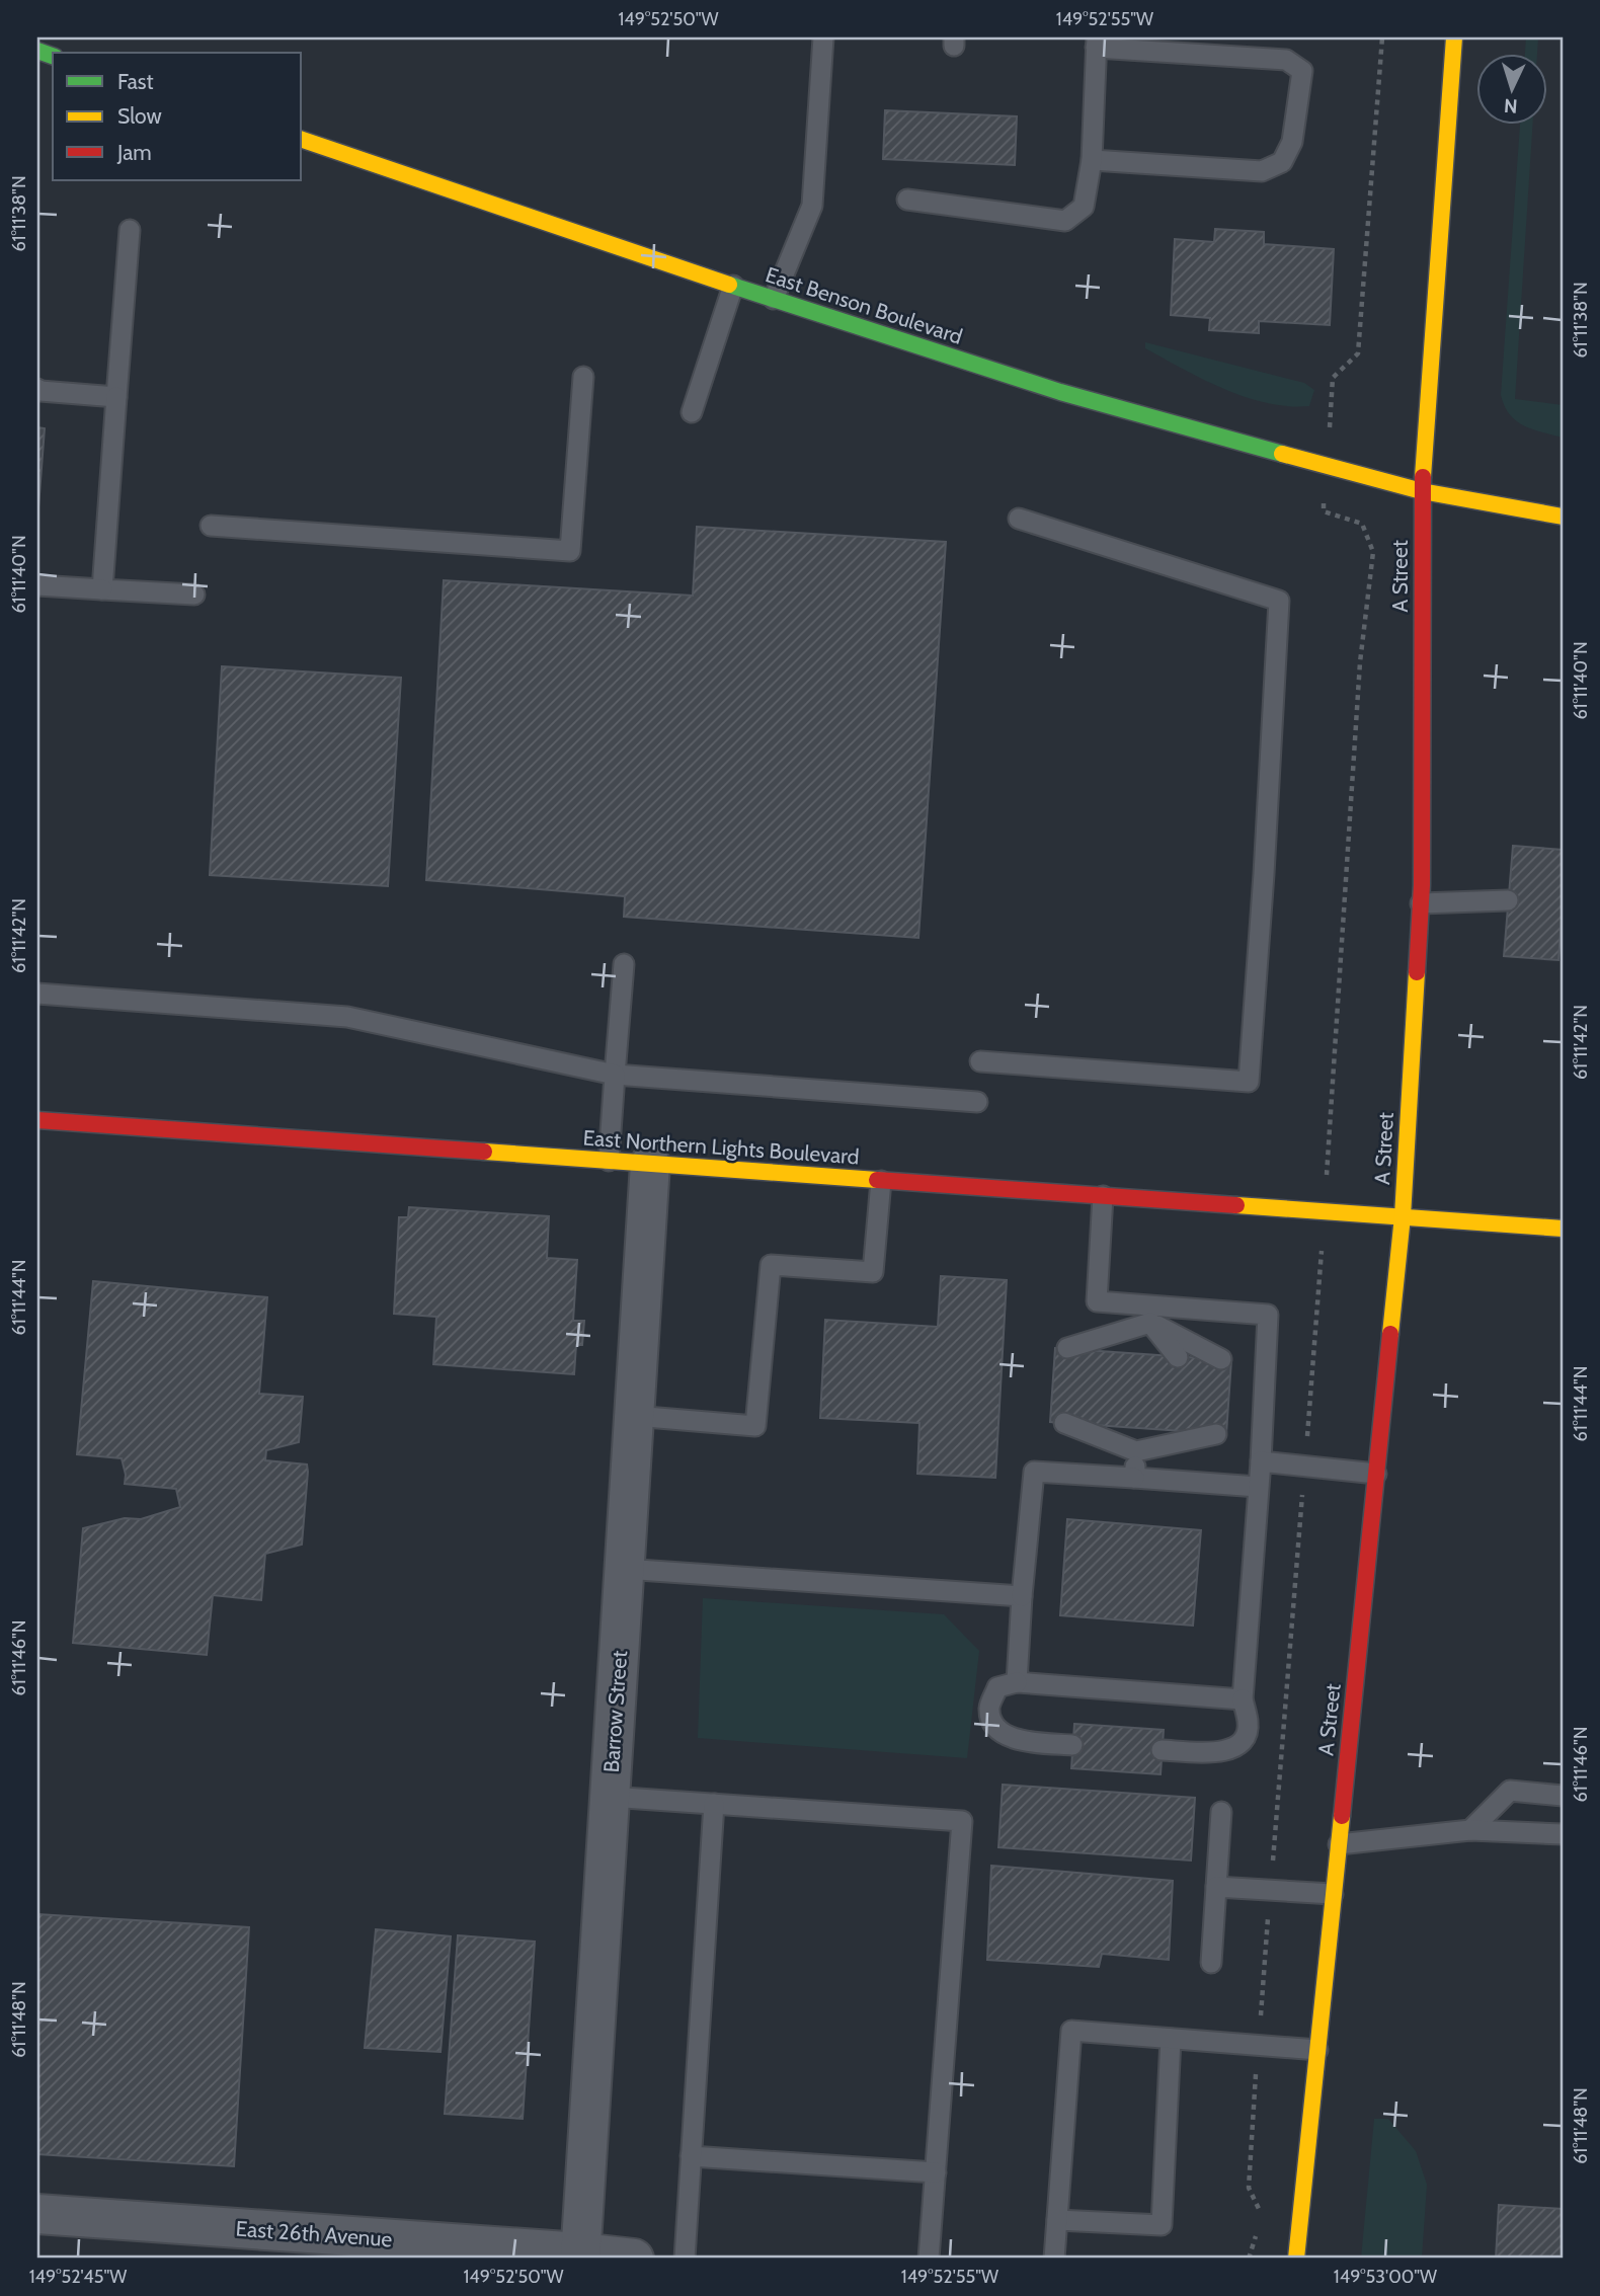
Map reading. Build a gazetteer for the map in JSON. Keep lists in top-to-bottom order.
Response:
{
  "streets": {
    "main road": ["East Benson Boulevard", "A Street", "East Northern Lights Boulevard"],
    "street": ["Barrow Street", "East 26th Avenue"]
  },
  "crossings": [
    ["East Benson Boulevard", "A Street"],
    ["A Street", "East Northern Lights Boulevard"],
    ["East Northern Lights Boulevard", "Barrow Street"],
    ["Barrow Street", "East 26th Avenue"]
  ],
  "legend": ["Fast", "Slow", "Jam"],
  "north": "bottom",
  "coordinates": [
    "149°52'50\"W",
    "149°52'55\"W",
    "61°11'38\"N",
    "61°11'40\"N",
    "61°11'42\"N",
    "61°11'44\"N",
    "61°11'46\"N",
    "61°11'48\"N",
    "149°52'45\"W",
    "149°53'00\"W"
  ]
}
